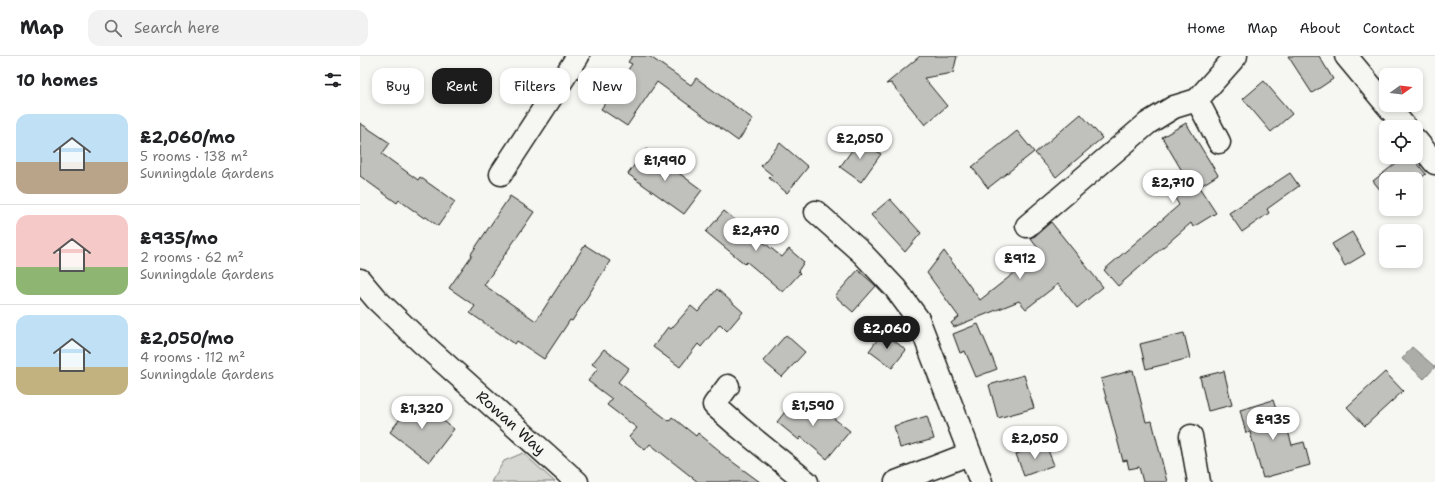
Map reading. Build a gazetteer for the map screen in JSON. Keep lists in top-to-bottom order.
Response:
{
  "streets": {
    "street": ["Rowan Way"]
  },
  "north": "right",
  "page": {
    "header": "Map",
    "search": "Search here",
    "nav": [
      "Home",
      "Map",
      "About",
      "Contact"
    ],
    "heading": "10 homes",
    "map_buttons": ["+", "−"],
    "chip": [
      "Buy",
      "Rent",
      "Filters",
      "New"
    ],
    "list": [
      {
        "name": "£2,060/mo",
        "note": "5 rooms · 138 m² · Sunningdale Gardens"
      },
      {
        "name": "£935/mo",
        "note": "2 rooms · 62 m² · Sunningdale Gardens"
      },
      {
        "name": "£2,050/mo",
        "note": "4 rooms · 112 m² · Sunningdale Gardens"
      }
    ],
    "price": [
      "£2,050",
      "£1,990",
      "£2,710",
      "£2,470",
      "£912",
      "£2,060",
      "£1,590",
      "£1,320",
      "£935",
      "£2,050"
    ]
  }
}
